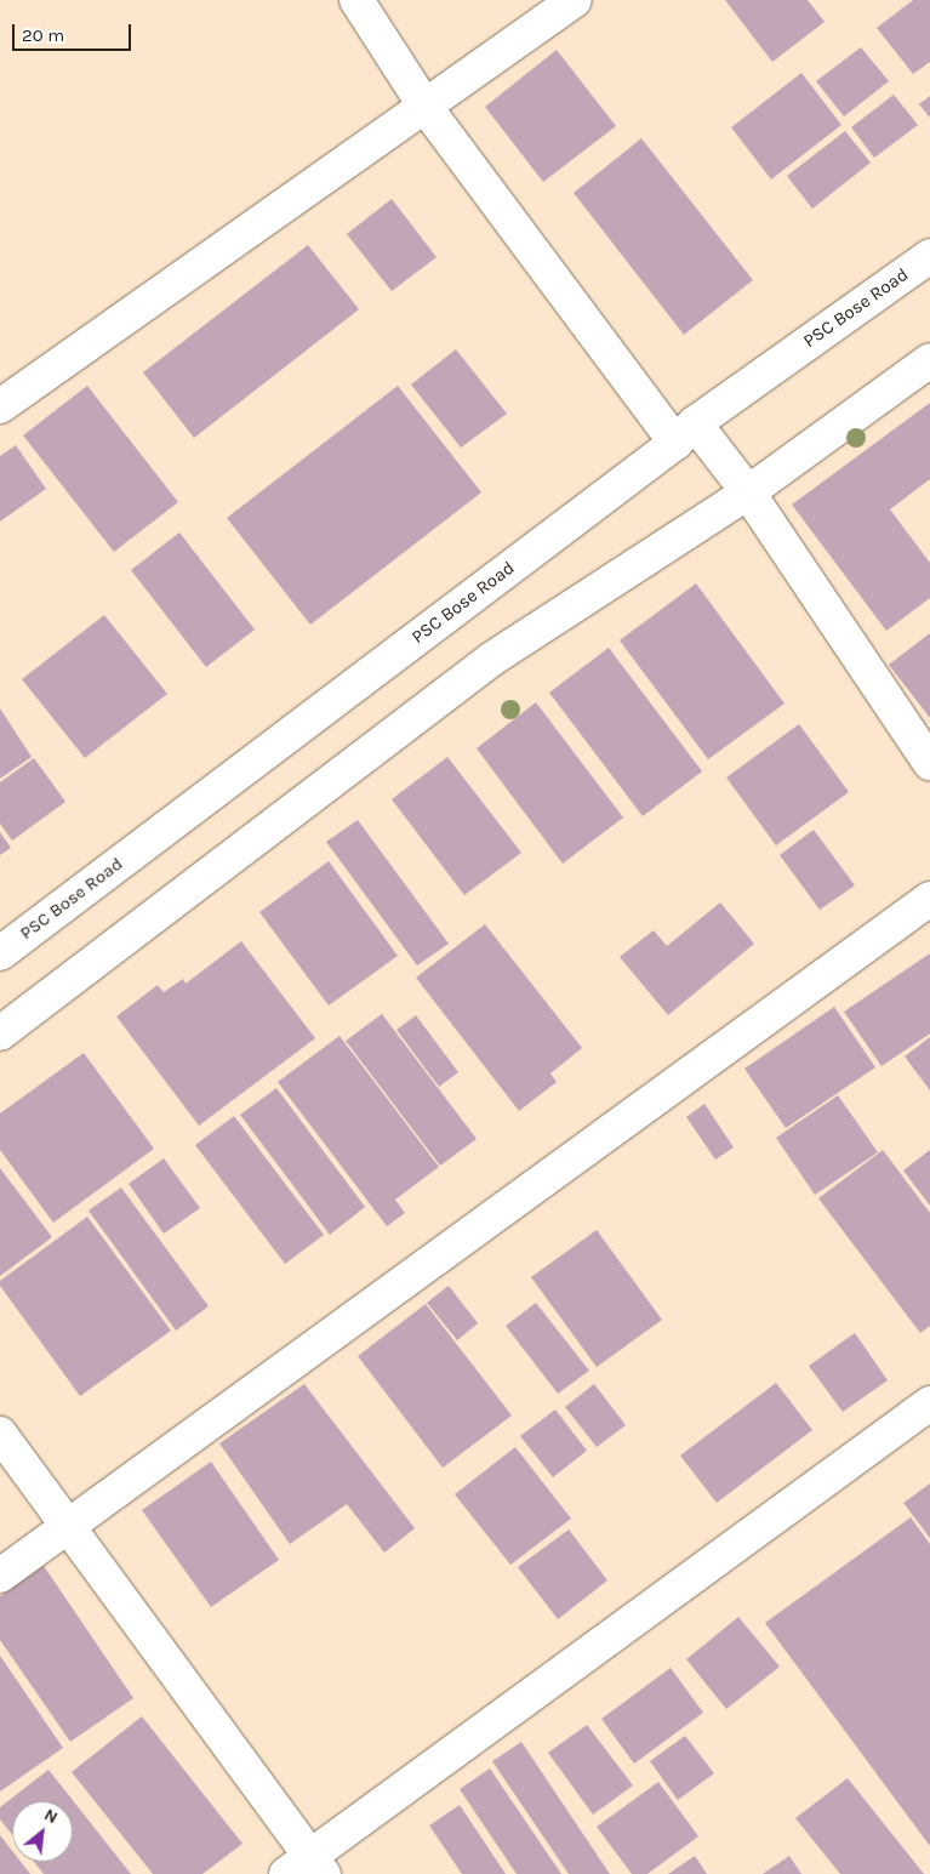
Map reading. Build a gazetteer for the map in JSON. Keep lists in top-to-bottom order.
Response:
{
  "streets": {
    "street": ["PSC Bose Road"]
  },
  "scale_bar": "20 m",
  "north": "top right"
}
